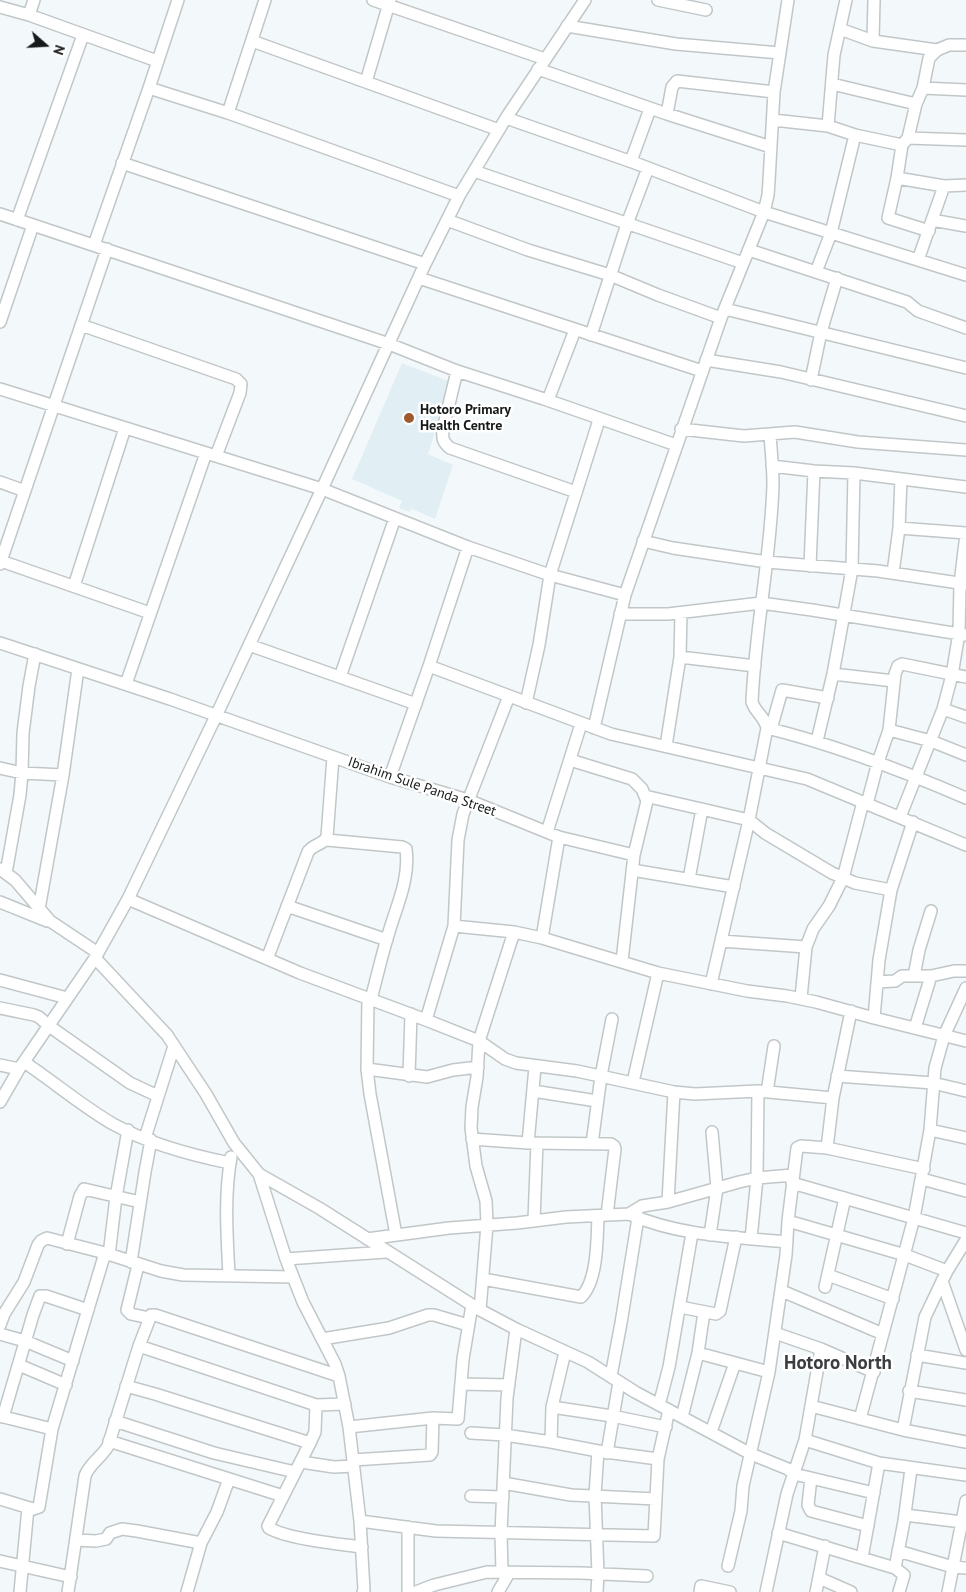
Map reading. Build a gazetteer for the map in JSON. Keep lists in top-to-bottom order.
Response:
{
  "streets": {
    "street": ["Ibrahim Sule Panda Street"]
  },
  "districts": ["Hotoro North"],
  "places": ["Hotoro Primary Health Centre"],
  "north": "right"
}
